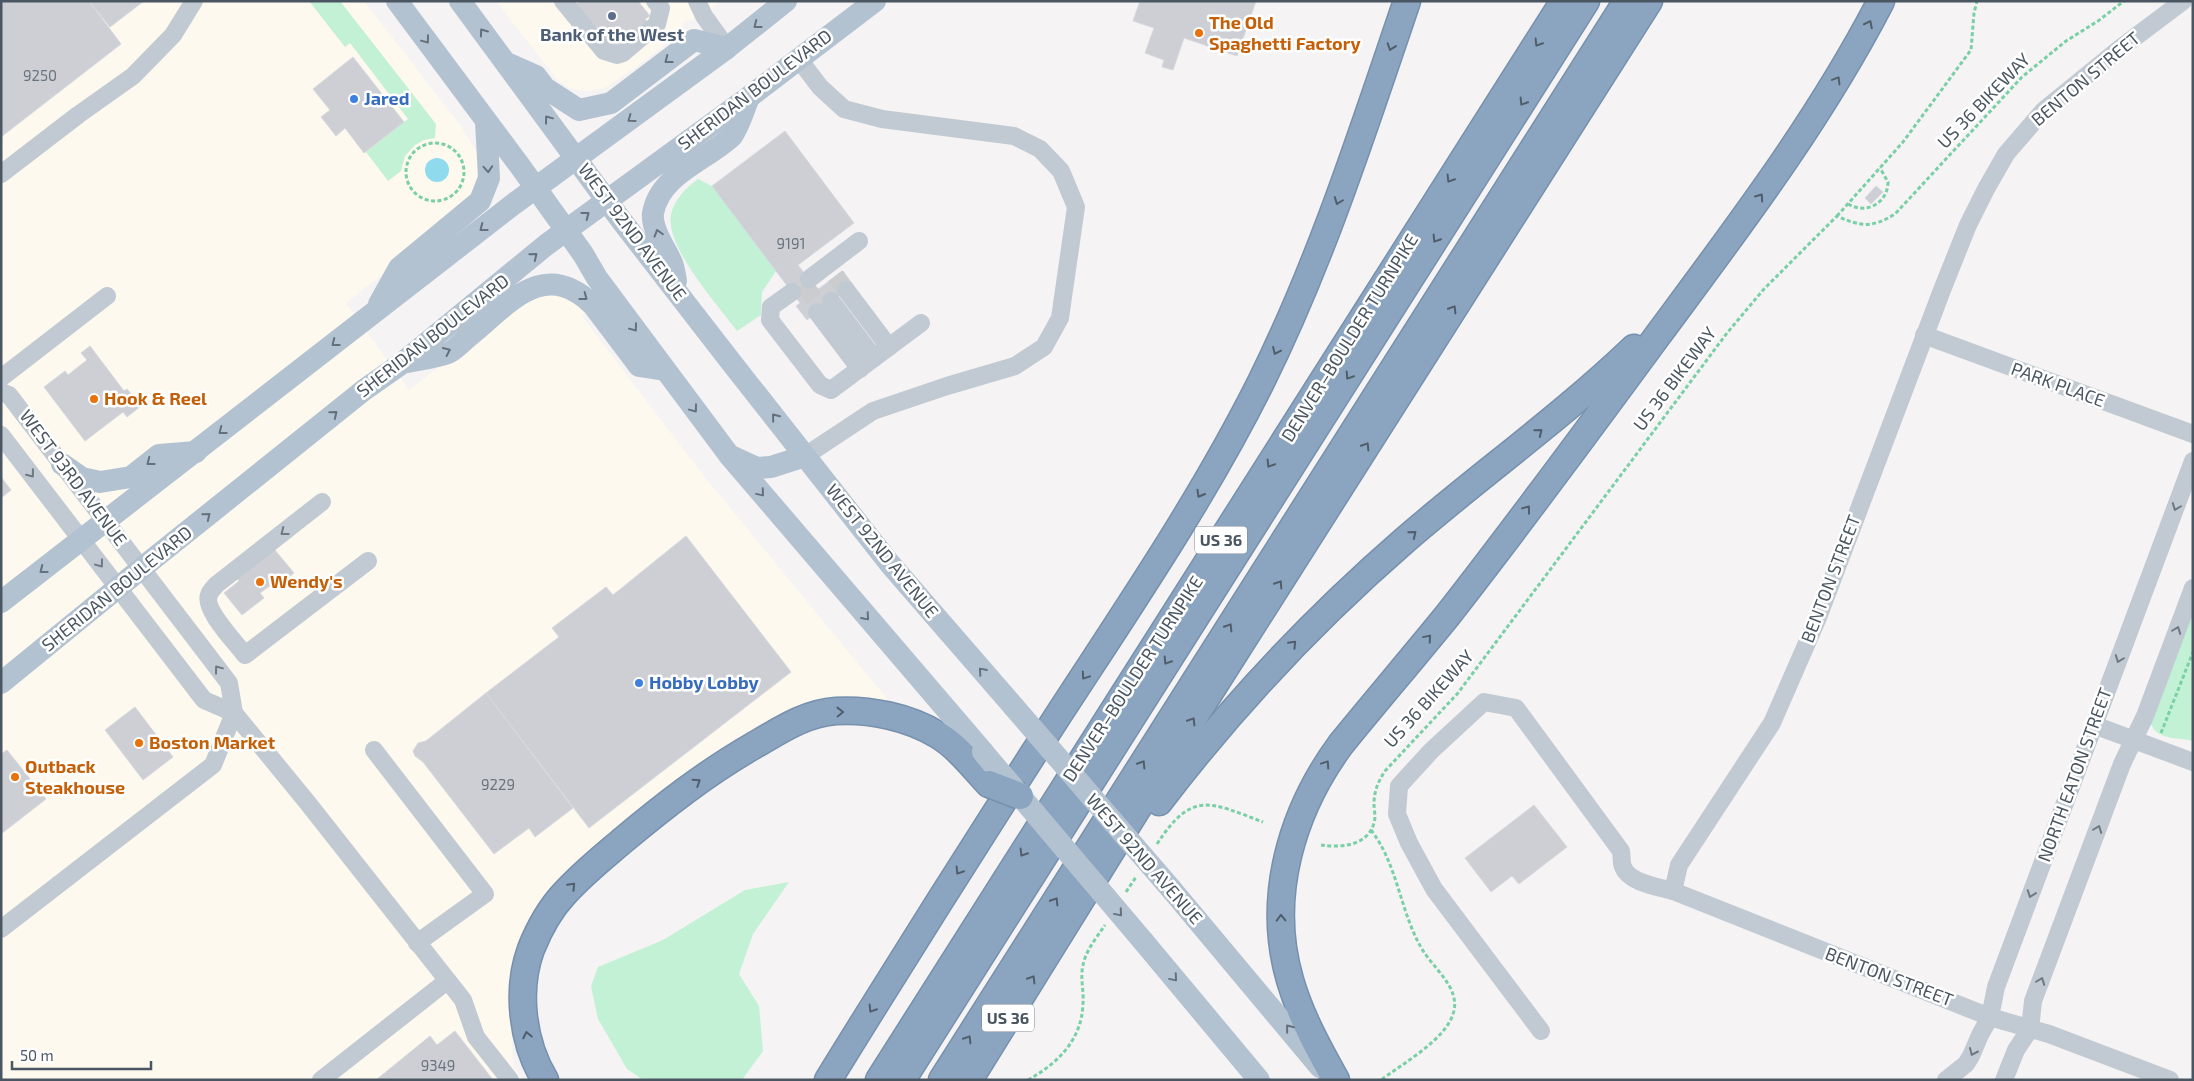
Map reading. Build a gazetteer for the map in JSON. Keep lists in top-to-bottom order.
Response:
{
  "streets": {
    "highway": ["DENVER–BOULDER TURNPIKE", "US 36"],
    "main road": ["SHERIDAN BOULEVARD", "WEST 92ND AVENUE"],
    "street": [
      "BENTON STREET",
      "PARK PLACE",
      "WEST 93RD AVENUE",
      "NORTH EATON STREET"
    ],
    "path": ["US 36 BIKEWAY"]
  },
  "crossings": [
    ["BENTON STREET", "PARK PLACE"],
    ["BENTON STREET", "NORTH EATON STREET"],
    ["SHERIDAN BOULEVARD", "WEST 92ND AVENUE"],
    ["SHERIDAN BOULEVARD", "WEST 93RD AVENUE"]
  ],
  "places": [
    "Bank of the West",
    "The Old Spaghetti Factory",
    "Jared",
    "Hook & Reel",
    "Wendy's",
    "Hobby Lobby",
    "Boston Market",
    "Outback Steakhouse"
  ],
  "house_numbers": [
    "9250",
    "9191",
    "9229",
    "9349"
  ],
  "scale_bar": "50 m"
}
